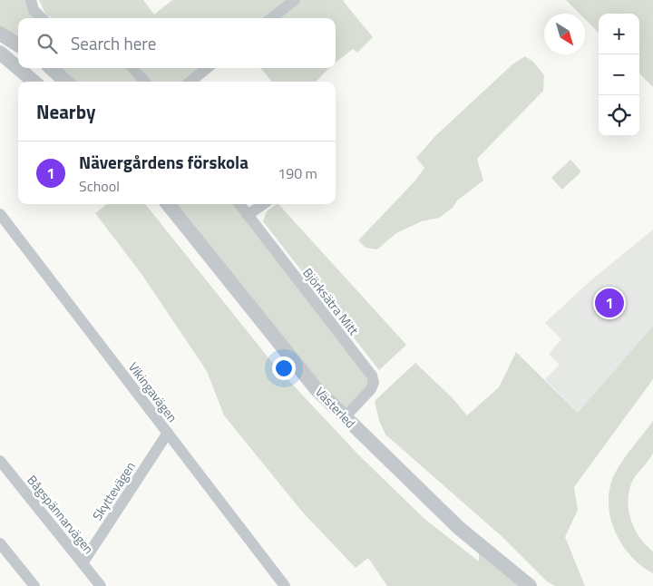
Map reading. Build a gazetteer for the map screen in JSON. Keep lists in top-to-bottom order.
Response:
{
  "streets": {
    "street": [
      "Björksätra Mitt",
      "Vikingavägen",
      "Västerled",
      "Skyttevägen",
      "Bågspännarvägen"
    ]
  },
  "crossings": [
    ["Björksätra Mitt", "Västerled"],
    ["Vikingavägen", "Skyttevägen"],
    ["Skyttevägen", "Bågspännarvägen"]
  ],
  "north": "bottom right",
  "page": {
    "map_buttons": ["+", "−"],
    "search": "Search here",
    "heading": "Nearby",
    "list": [
      {
        "mark": "1",
        "name": "Nävergårdens förskola",
        "note": "School",
        "value": "190 m"
      }
    ],
    "pins": "1"
  }
}
